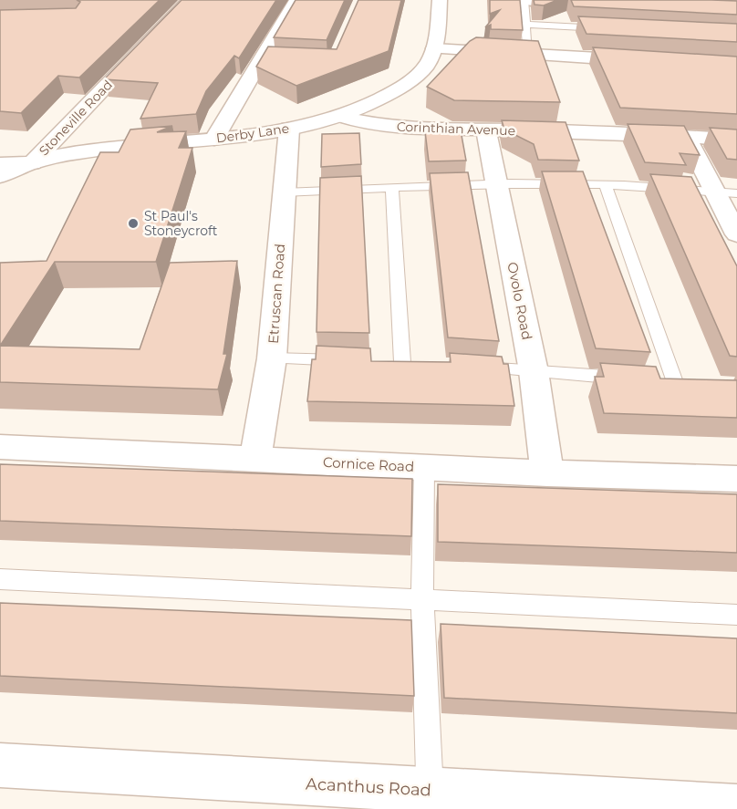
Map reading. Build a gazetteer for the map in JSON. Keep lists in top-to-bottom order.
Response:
{
  "streets": {
    "street": [
      "Stoneville Road",
      "Corinthian Avenue",
      "Derby Lane",
      "Etruscan Road",
      "Ovolo Road",
      "Cornice Road",
      "Acanthus Road"
    ]
  },
  "crossings": [
    ["Stoneville Road", "Derby Lane"],
    ["Corinthian Avenue", "Derby Lane"],
    ["Corinthian Avenue", "Ovolo Road"],
    ["Derby Lane", "Etruscan Road"],
    ["Etruscan Road", "Cornice Road"],
    ["Ovolo Road", "Cornice Road"]
  ],
  "places": ["St Paul's Stoneycroft"]
}
